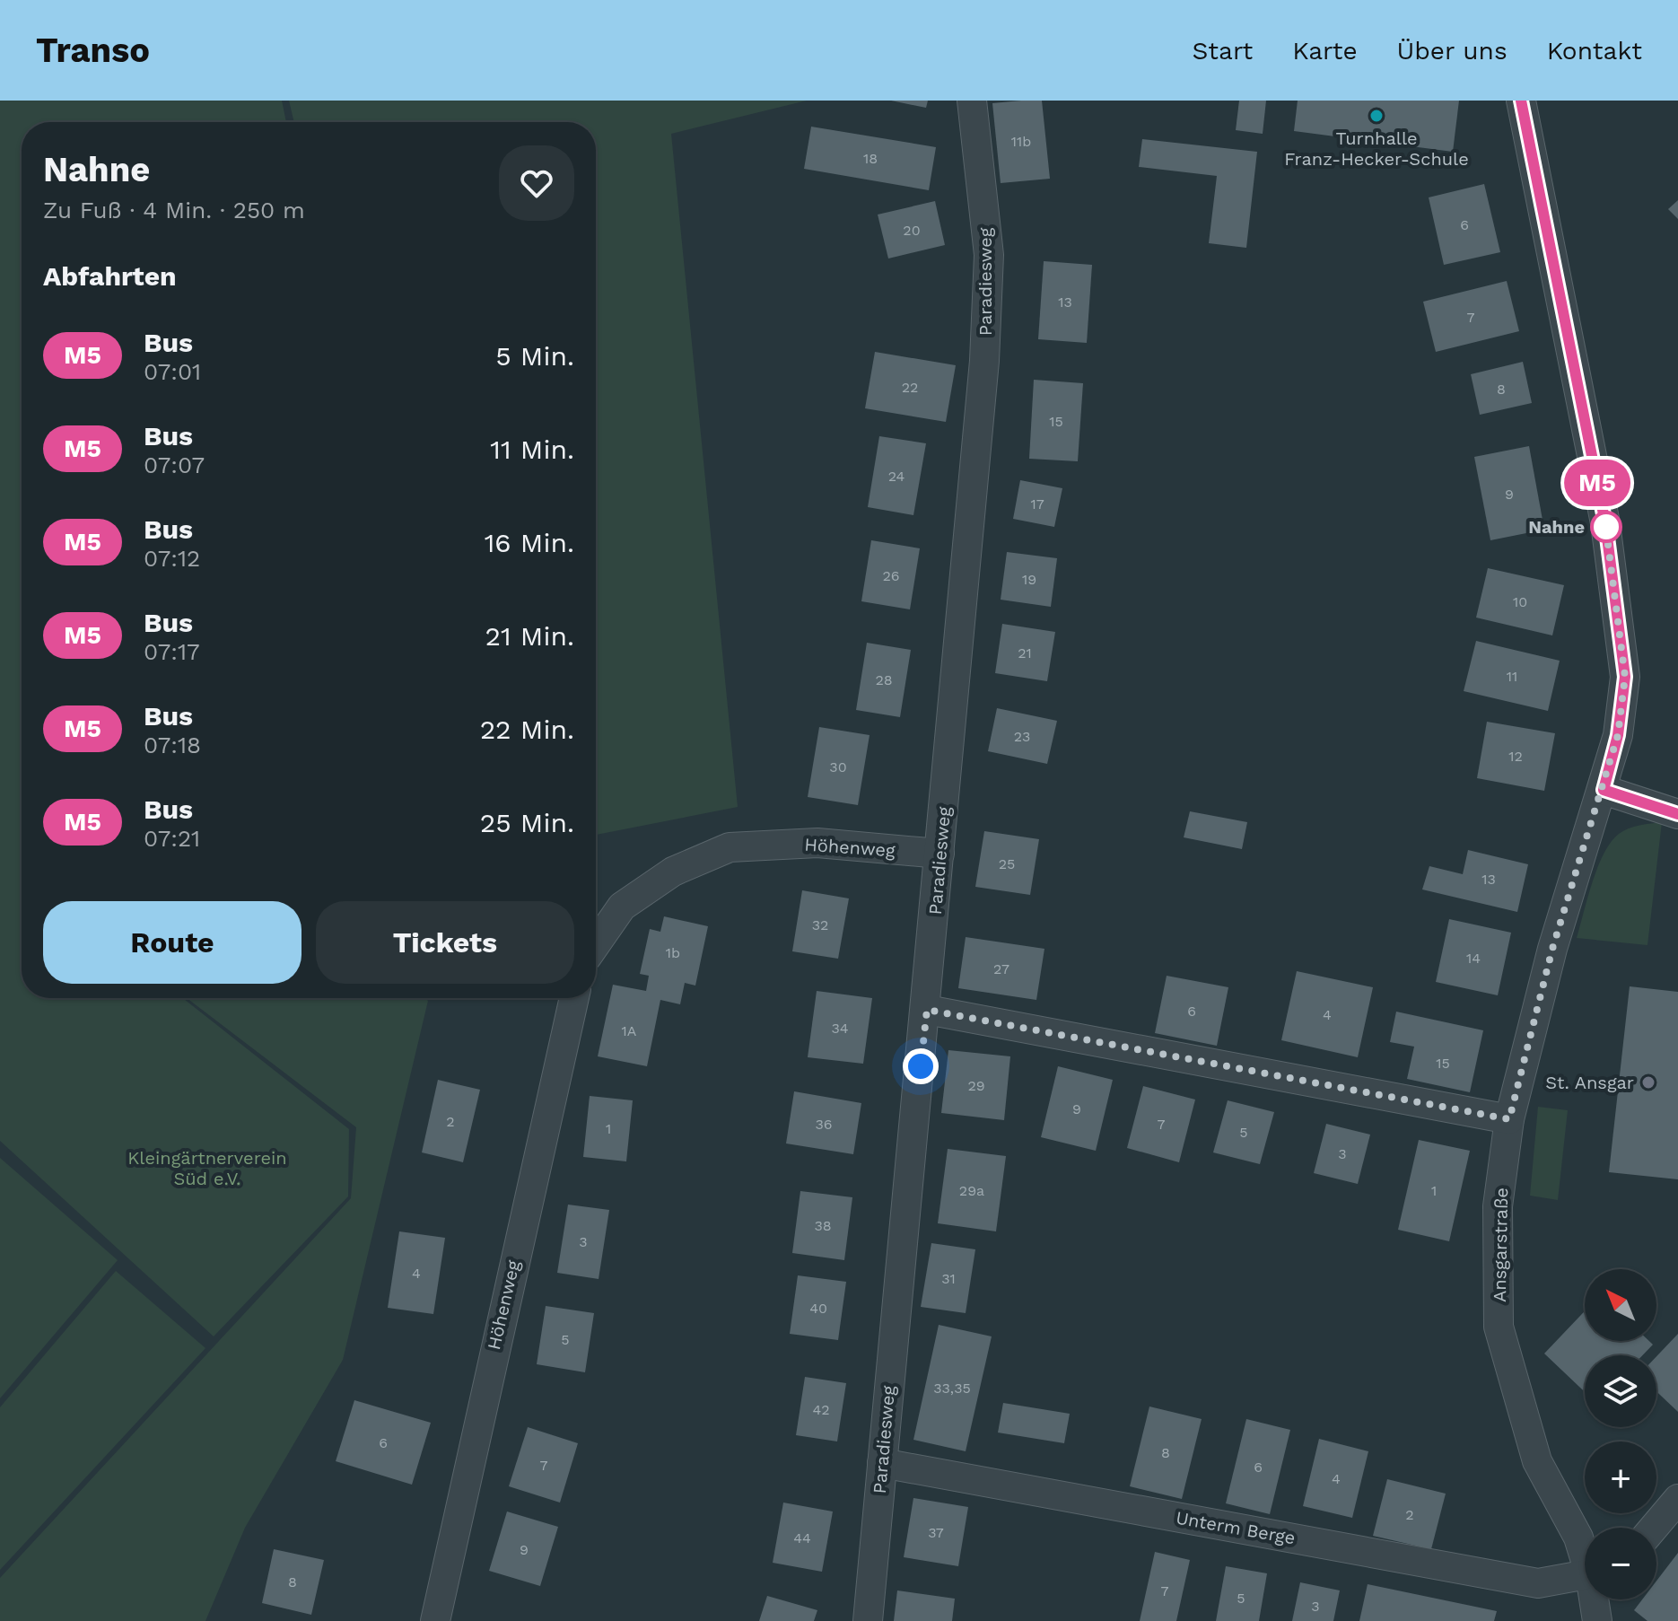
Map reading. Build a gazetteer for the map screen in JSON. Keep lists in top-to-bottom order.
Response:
{
  "streets": {
    "street": [
      "Paradiesweg",
      "Höhenweg",
      "Ansgarstraße",
      "Unterm Berge"
    ]
  },
  "crossings": [
    ["Paradiesweg", "Höhenweg"],
    ["Paradiesweg", "Unterm Berge"]
  ],
  "parks": ["Kleingärtnerverein Süd e.V."],
  "places": ["Turnhalle Franz-Hecker-Schule", "Nahne", "St. Ansgar"],
  "lines": ["bus line M5"],
  "house_numbers": [
    "11b",
    "18",
    "6",
    "20",
    "13",
    "7",
    "22",
    "8",
    "15",
    "24",
    "9",
    "17",
    "26",
    "19",
    "10",
    "21",
    "11",
    "28",
    "23",
    "12",
    "30",
    "25",
    "13",
    "32",
    "1b",
    "14",
    "27",
    "6",
    "4",
    "34",
    "1A",
    "15",
    "29",
    "9",
    "2",
    "36",
    "7",
    "1",
    "5",
    "3",
    "29a",
    "1",
    "38",
    "3",
    "4",
    "31",
    "40",
    "5",
    "33,35",
    "42",
    "6",
    "8",
    "7",
    "6",
    "4",
    "2",
    "37",
    "44",
    "9",
    "8",
    "7",
    "5",
    "3"
  ],
  "north": "top left",
  "page": {
    "header": "Transo",
    "nav": [
      "Start",
      "Karte",
      "Über uns",
      "Kontakt"
    ],
    "on_map": "M5",
    "heading": [
      ["Nahne", "Zu Fuß · 4 Min. · 250 m"],
      "Abfahrten"
    ],
    "list": [
      {
        "mark": "M5",
        "name": "Bus",
        "note": "07:01",
        "value": "5 Min."
      },
      {
        "mark": "M5",
        "name": "Bus",
        "note": "07:07",
        "value": "11 Min."
      },
      {
        "mark": "M5",
        "name": "Bus",
        "note": "07:12",
        "value": "16 Min."
      },
      {
        "mark": "M5",
        "name": "Bus",
        "note": "07:17",
        "value": "21 Min."
      },
      {
        "mark": "M5",
        "name": "Bus",
        "note": "07:18",
        "value": "22 Min."
      },
      {
        "mark": "M5",
        "name": "Bus",
        "note": "07:21",
        "value": "25 Min."
      }
    ],
    "buttons": ["Route", "Tickets"],
    "map_buttons": ["+", "−"]
  }
}
